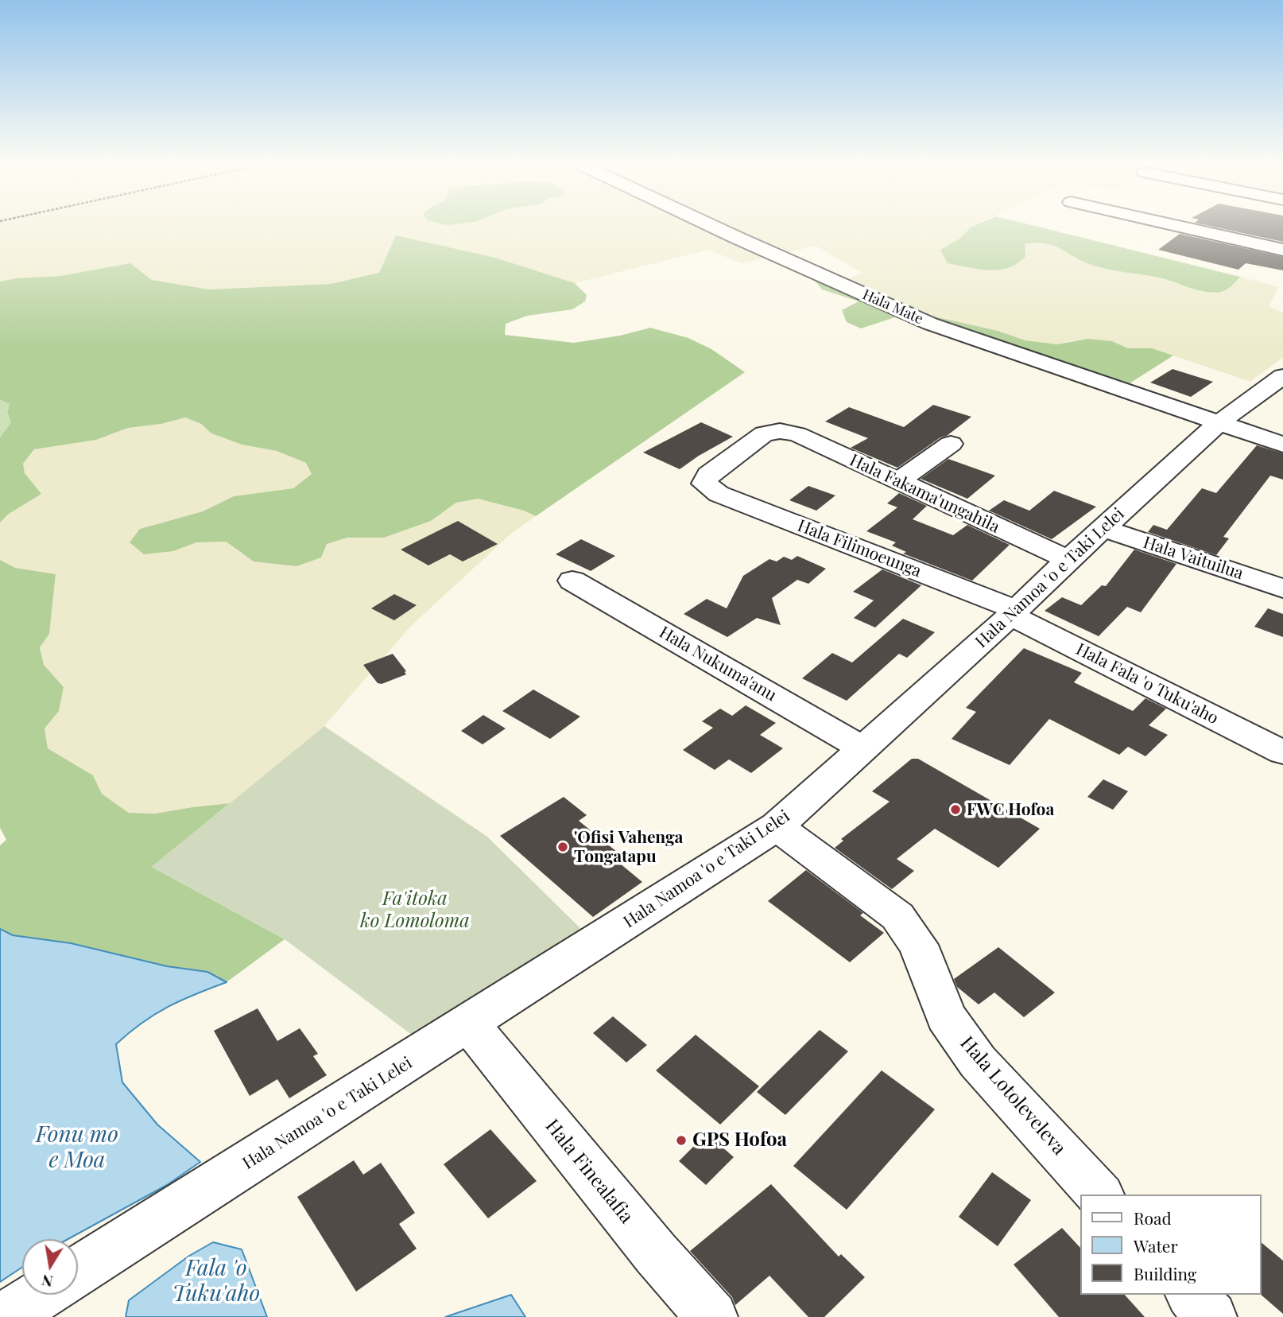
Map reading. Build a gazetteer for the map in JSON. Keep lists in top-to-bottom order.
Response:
{
  "streets": {
    "street": [
      "Hala Mate",
      "Hala Fakama'ungahila",
      "Hala Filimoeunga",
      "Hala Vaituilua",
      "Hala Namoa 'o e Taki Lelei",
      "Hala Nukuma'anu",
      "Hala Fala 'o Tuku'aho",
      "Hala Lotoleveleva",
      "Hala Finealafia"
    ]
  },
  "crossings": [
    ["Hala Mate", "Hala Namoa 'o e Taki Lelei"],
    ["Hala Fakama'ungahila", "Hala Filimoeunga"],
    ["Hala Fakama'ungahila", "Hala Namoa 'o e Taki Lelei"],
    ["Hala Filimoeunga", "Hala Namoa 'o e Taki Lelei"],
    ["Hala Filimoeunga", "Hala Fala 'o Tuku'aho"],
    ["Hala Vaituilua", "Hala Namoa 'o e Taki Lelei"],
    ["Hala Namoa 'o e Taki Lelei", "Hala Nukuma'anu"],
    ["Hala Namoa 'o e Taki Lelei", "Hala Fala 'o Tuku'aho"],
    ["Hala Namoa 'o e Taki Lelei", "Hala Lotoleveleva"],
    ["Hala Namoa 'o e Taki Lelei", "Hala Finealafia"]
  ],
  "water": ["Fonu mo e Moa", "Fala 'o Tuku'aho"],
  "parks": ["Fa'itoka ko Lomoloma"],
  "places": ["FWC Hofoa", "'Ofisi Vahenga Tongatapu", "GPS Hofoa"],
  "legend": ["Road", "Water", "Building"],
  "north": "bottom"
}
